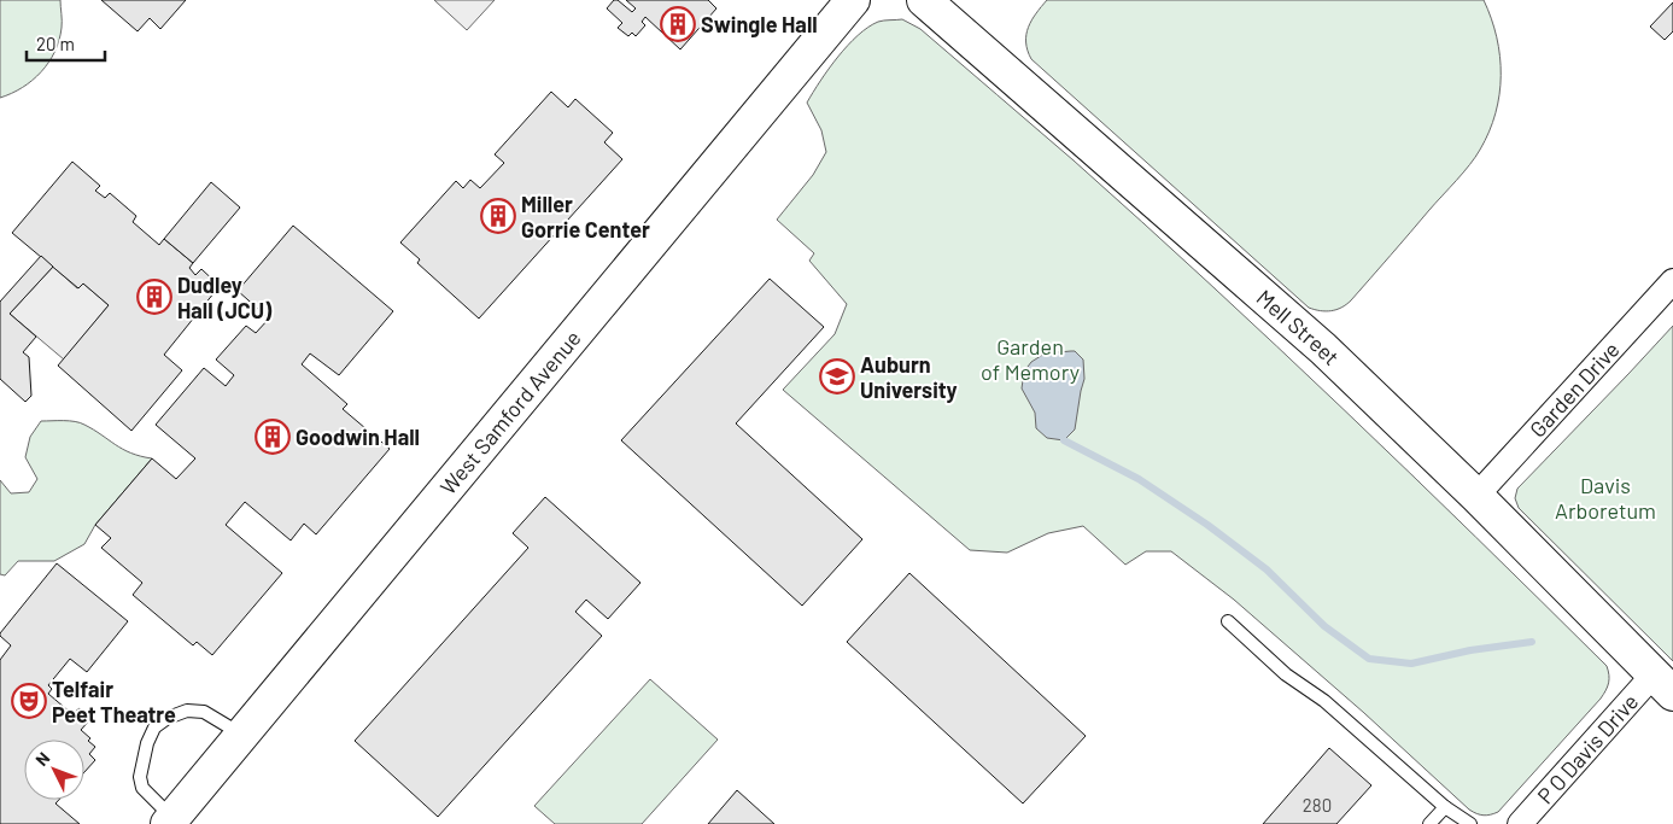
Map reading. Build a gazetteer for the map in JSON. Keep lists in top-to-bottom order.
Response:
{
  "streets": {
    "street": [
      "Mell Street",
      "Garden Drive",
      "West Samford Avenue",
      "P O Davis Drive"
    ]
  },
  "crossings": [
    ["Mell Street", "Garden Drive"],
    ["Mell Street", "P O Davis Drive"]
  ],
  "parks": ["Garden of Memory", "Davis Arboretum"],
  "places": {
    "building": [
      "Swingle Hall",
      "Miller Gorrie Center",
      "Dudley Hall (JCU)",
      "Goodwin Hall"
    ],
    "school or university": ["Auburn University"],
    "theatre": ["Telfair Peet Theatre"]
  },
  "house_numbers": ["280"],
  "scale_bar": "20 m",
  "north": "top left"
}
